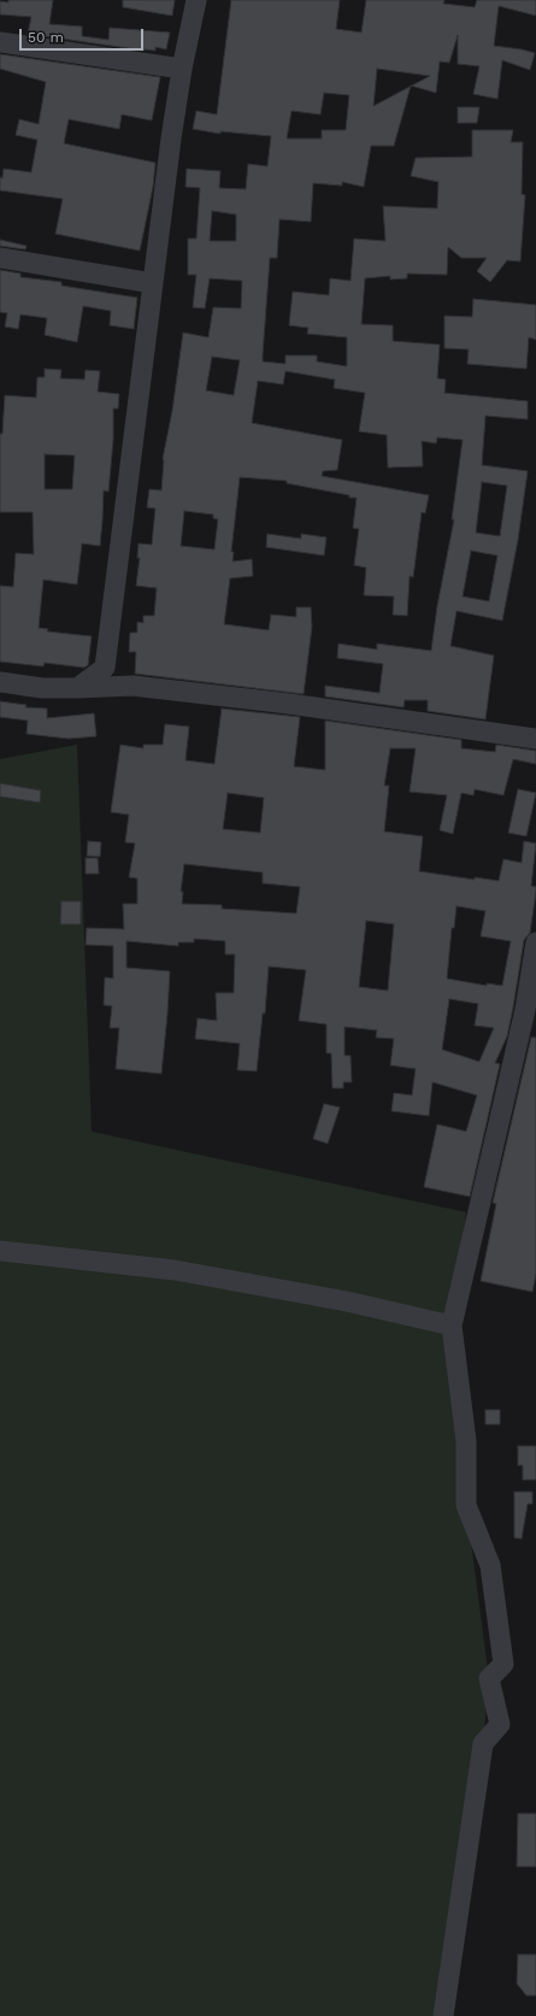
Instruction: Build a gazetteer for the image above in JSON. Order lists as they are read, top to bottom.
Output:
{
  "scale_bar": "50 m"
}
